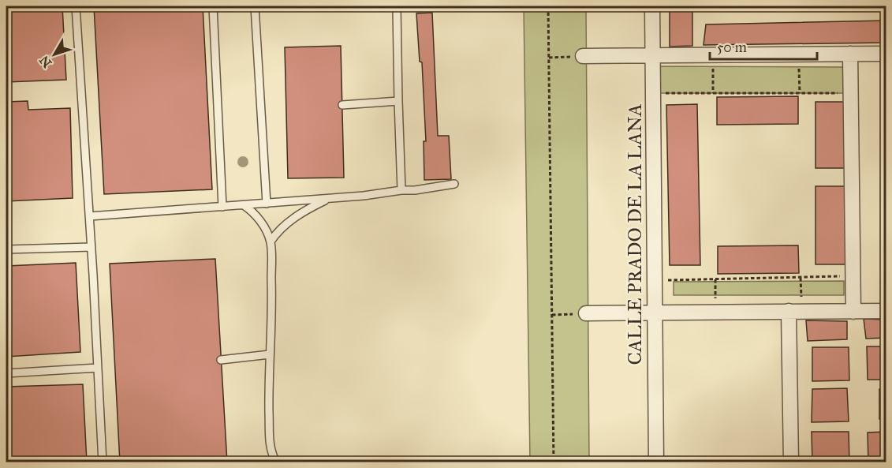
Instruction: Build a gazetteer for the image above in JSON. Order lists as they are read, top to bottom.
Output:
{
  "streets": {
    "street": ["CALLE PRADO DE LA LANA"]
  },
  "scale_bar": "50 m",
  "north": "bottom left"
}
